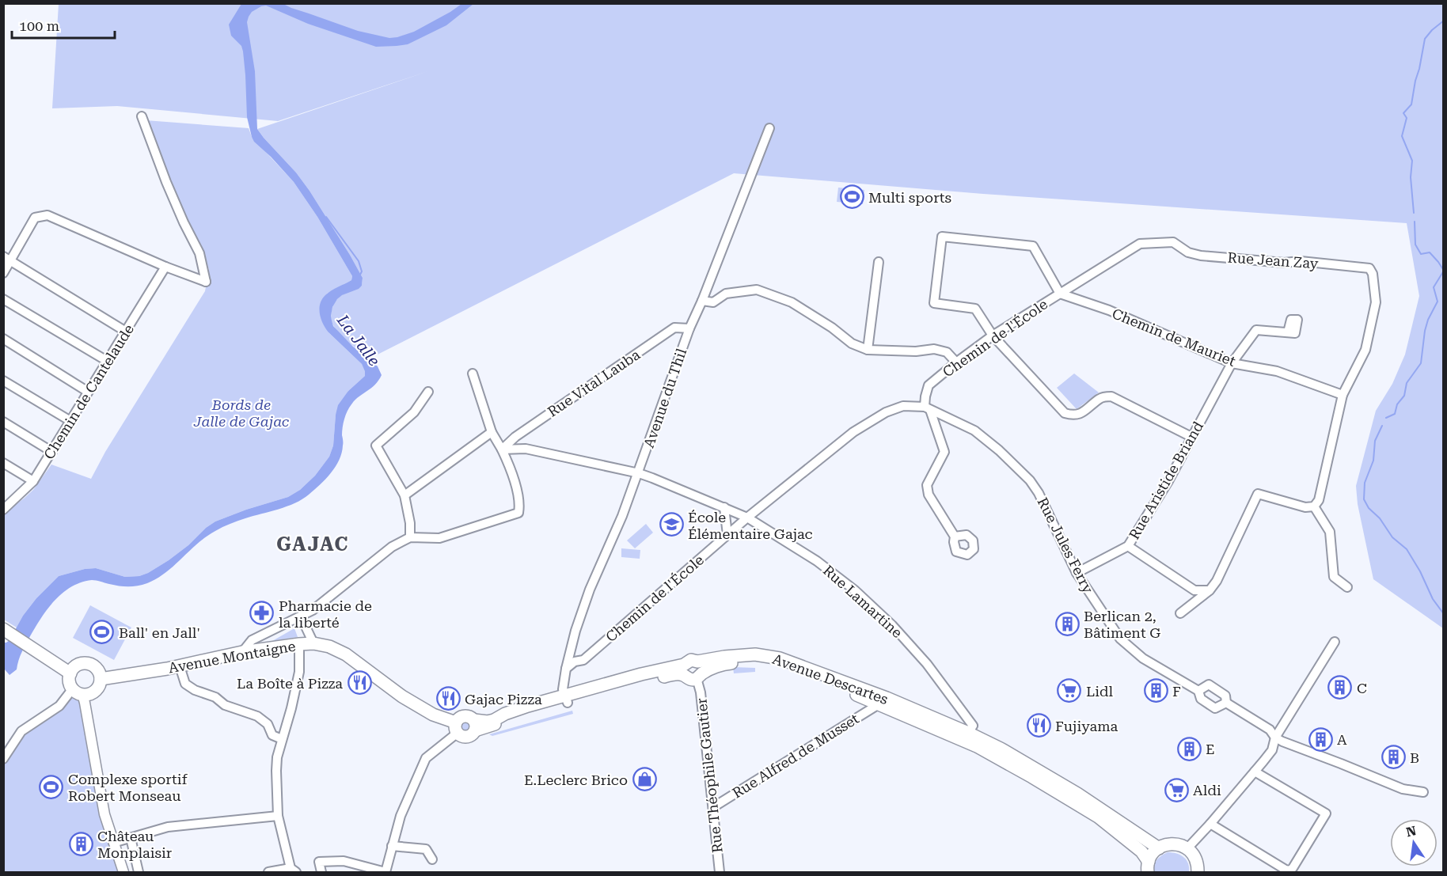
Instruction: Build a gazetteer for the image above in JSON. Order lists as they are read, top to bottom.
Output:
{
  "streets": {
    "main road": ["Avenue Montaigne", "Avenue Descartes"],
    "street": [
      "Rue Jean Zay",
      "Chemin de Mauriet",
      "Chemin de l'École",
      "Rue Vital Lauba",
      "Chemin de Cantelaude",
      "Avenue du Thil",
      "Rue Aristide Briand",
      "Rue Jules Ferry",
      "Rue Lamartine",
      "Rue Alfred de Musset",
      "Rue Théophile Gautier"
    ]
  },
  "crossings": [
    ["Rue Jean Zay", "Chemin de Mauriet"],
    ["Rue Jean Zay", "Chemin de l'École"],
    ["Chemin de Mauriet", "Chemin de l'École"],
    ["Chemin de Mauriet", "Rue Aristide Briand"],
    ["Chemin de l'École", "Avenue du Thil"],
    ["Chemin de l'École", "Rue Jules Ferry"],
    ["Chemin de l'École", "Rue Lamartine"],
    ["Rue Vital Lauba", "Avenue du Thil"],
    ["Rue Vital Lauba", "Rue Lamartine"],
    ["Avenue du Thil", "Rue Lamartine"],
    ["Rue Aristide Briand", "Rue Jules Ferry"],
    ["Rue Lamartine", "Avenue Descartes"],
    ["Avenue Montaigne", "Avenue Descartes"],
    ["Avenue Descartes", "Rue Alfred de Musset"],
    ["Avenue Descartes", "Rue Théophile Gautier"],
    ["Rue Alfred de Musset", "Rue Théophile Gautier"]
  ],
  "districts": ["GAJAC"],
  "water": ["La Jalle"],
  "parks": ["Bords de Jalle de Gajac"],
  "places": {
    "sports": ["Multi sports", "Ball' en Jall'", "Complexe sportif Robert Monseau"],
    "school or university": ["École Élémentaire Gajac"],
    "pharmacy": ["Pharmacie de la liberté"],
    "building": [
      "Berlican 2, Bâtiment G",
      "C",
      "F",
      "A",
      "E",
      "B",
      "Château Monplaisir"
    ],
    "restaurant": ["La Boîte à Pizza", "Gajac Pizza", "Fujiyama"],
    "supermarket": ["Lidl", "Aldi"],
    "shop": ["E.Leclerc Brico"]
  },
  "scale_bar": "100 m",
  "north": "top"
}
